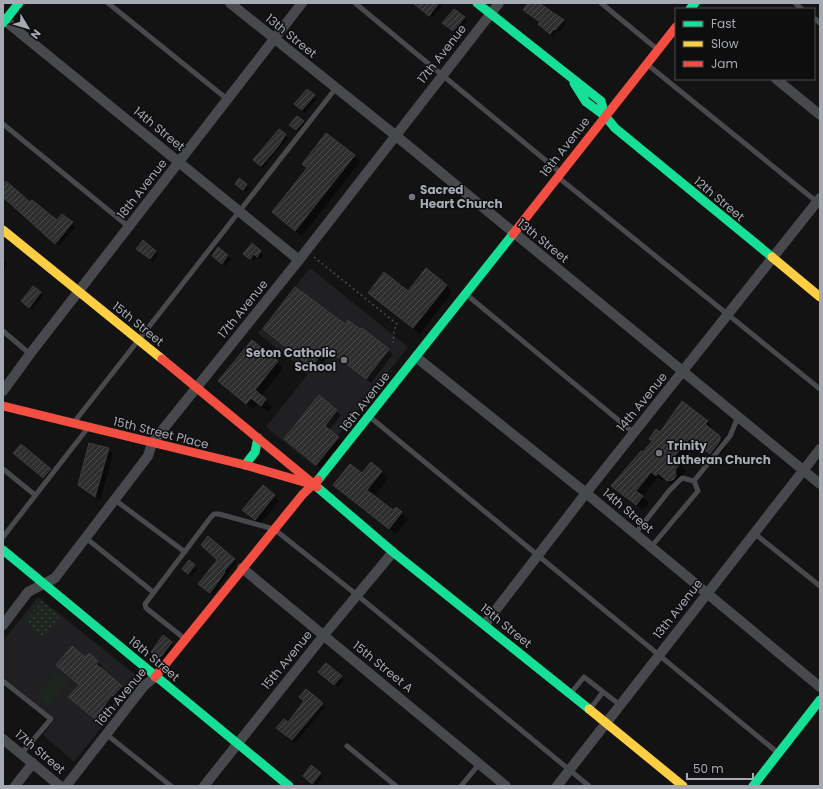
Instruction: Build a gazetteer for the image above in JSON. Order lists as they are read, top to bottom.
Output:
{
  "streets": {
    "street": [
      "13th Street",
      "17th Avenue",
      "14th Street",
      "16th Avenue",
      "18th Avenue",
      "12th Street",
      "15th Street",
      "14th Avenue",
      "15th Street Place",
      "13th Avenue",
      "16th Street",
      "15th Avenue",
      "15th Street A",
      "17th Street"
    ]
  },
  "crossings": [
    ["13th Street", "17th Avenue"],
    ["13th Street", "16th Avenue"],
    ["13th Street", "18th Avenue"],
    ["13th Street", "14th Avenue"],
    ["13th Street", "13th Avenue"],
    ["17th Avenue", "14th Street"],
    ["17th Avenue", "12th Street"],
    ["17th Avenue", "15th Street"],
    ["17th Avenue", "15th Street Place"],
    ["17th Avenue", "16th Street"],
    ["14th Street", "16th Avenue"],
    ["14th Street", "18th Avenue"],
    ["14th Street", "14th Avenue"],
    ["14th Street", "13th Avenue"],
    ["16th Avenue", "12th Street"],
    ["16th Avenue", "15th Street"],
    ["16th Avenue", "15th Street Place"],
    ["16th Avenue", "16th Street"],
    ["16th Avenue", "15th Street A"],
    ["18th Avenue", "15th Street"],
    ["12th Street", "14th Avenue"],
    ["15th Street", "14th Avenue"],
    ["15th Street", "15th Street Place"],
    ["15th Street", "13th Avenue"],
    ["15th Street", "15th Avenue"],
    ["16th Street", "15th Avenue"],
    ["15th Avenue", "15th Street A"]
  ],
  "places": ["Sacred Heart Church", "Seton Catholic School", "Trinity Lutheran Church"],
  "legend": ["Fast", "Slow", "Jam"],
  "scale_bar": "50 m",
  "north": "bottom right"
}
